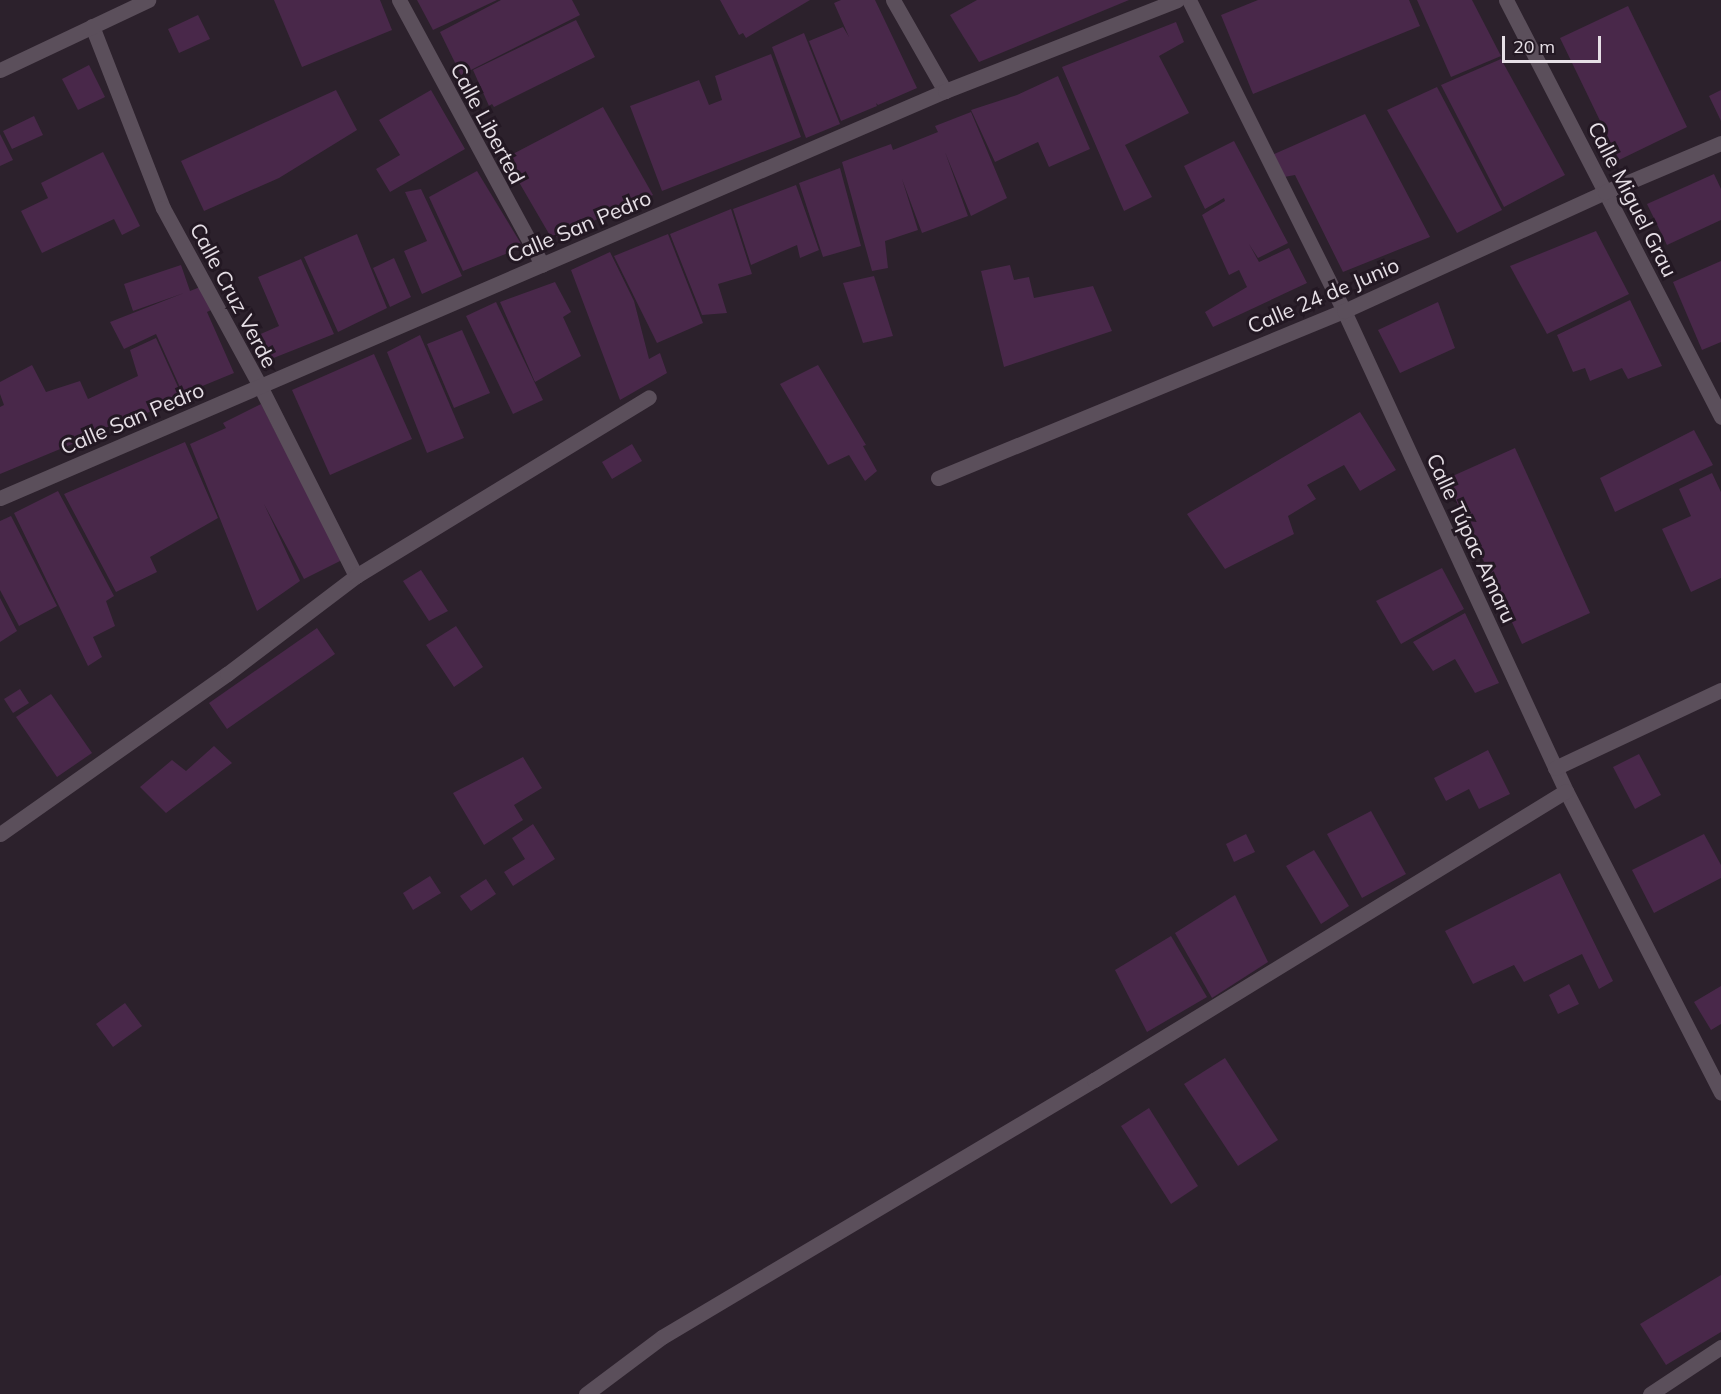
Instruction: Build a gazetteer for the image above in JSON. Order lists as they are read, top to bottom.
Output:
{
  "streets": {
    "street": [
      "Calle Liberted",
      "Calle Miguel Grau",
      "Calle San Pedro",
      "Calle Cruz Verde",
      "Calle 24 de Junio",
      "Calle Túpac Amaru"
    ]
  },
  "crossings": [
    ["Calle Liberted", "Calle San Pedro"],
    ["Calle Miguel Grau", "Calle 24 de Junio"],
    ["Calle San Pedro", "Calle Cruz Verde"],
    ["Calle 24 de Junio", "Calle Túpac Amaru"]
  ],
  "scale_bar": "20 m"
}
